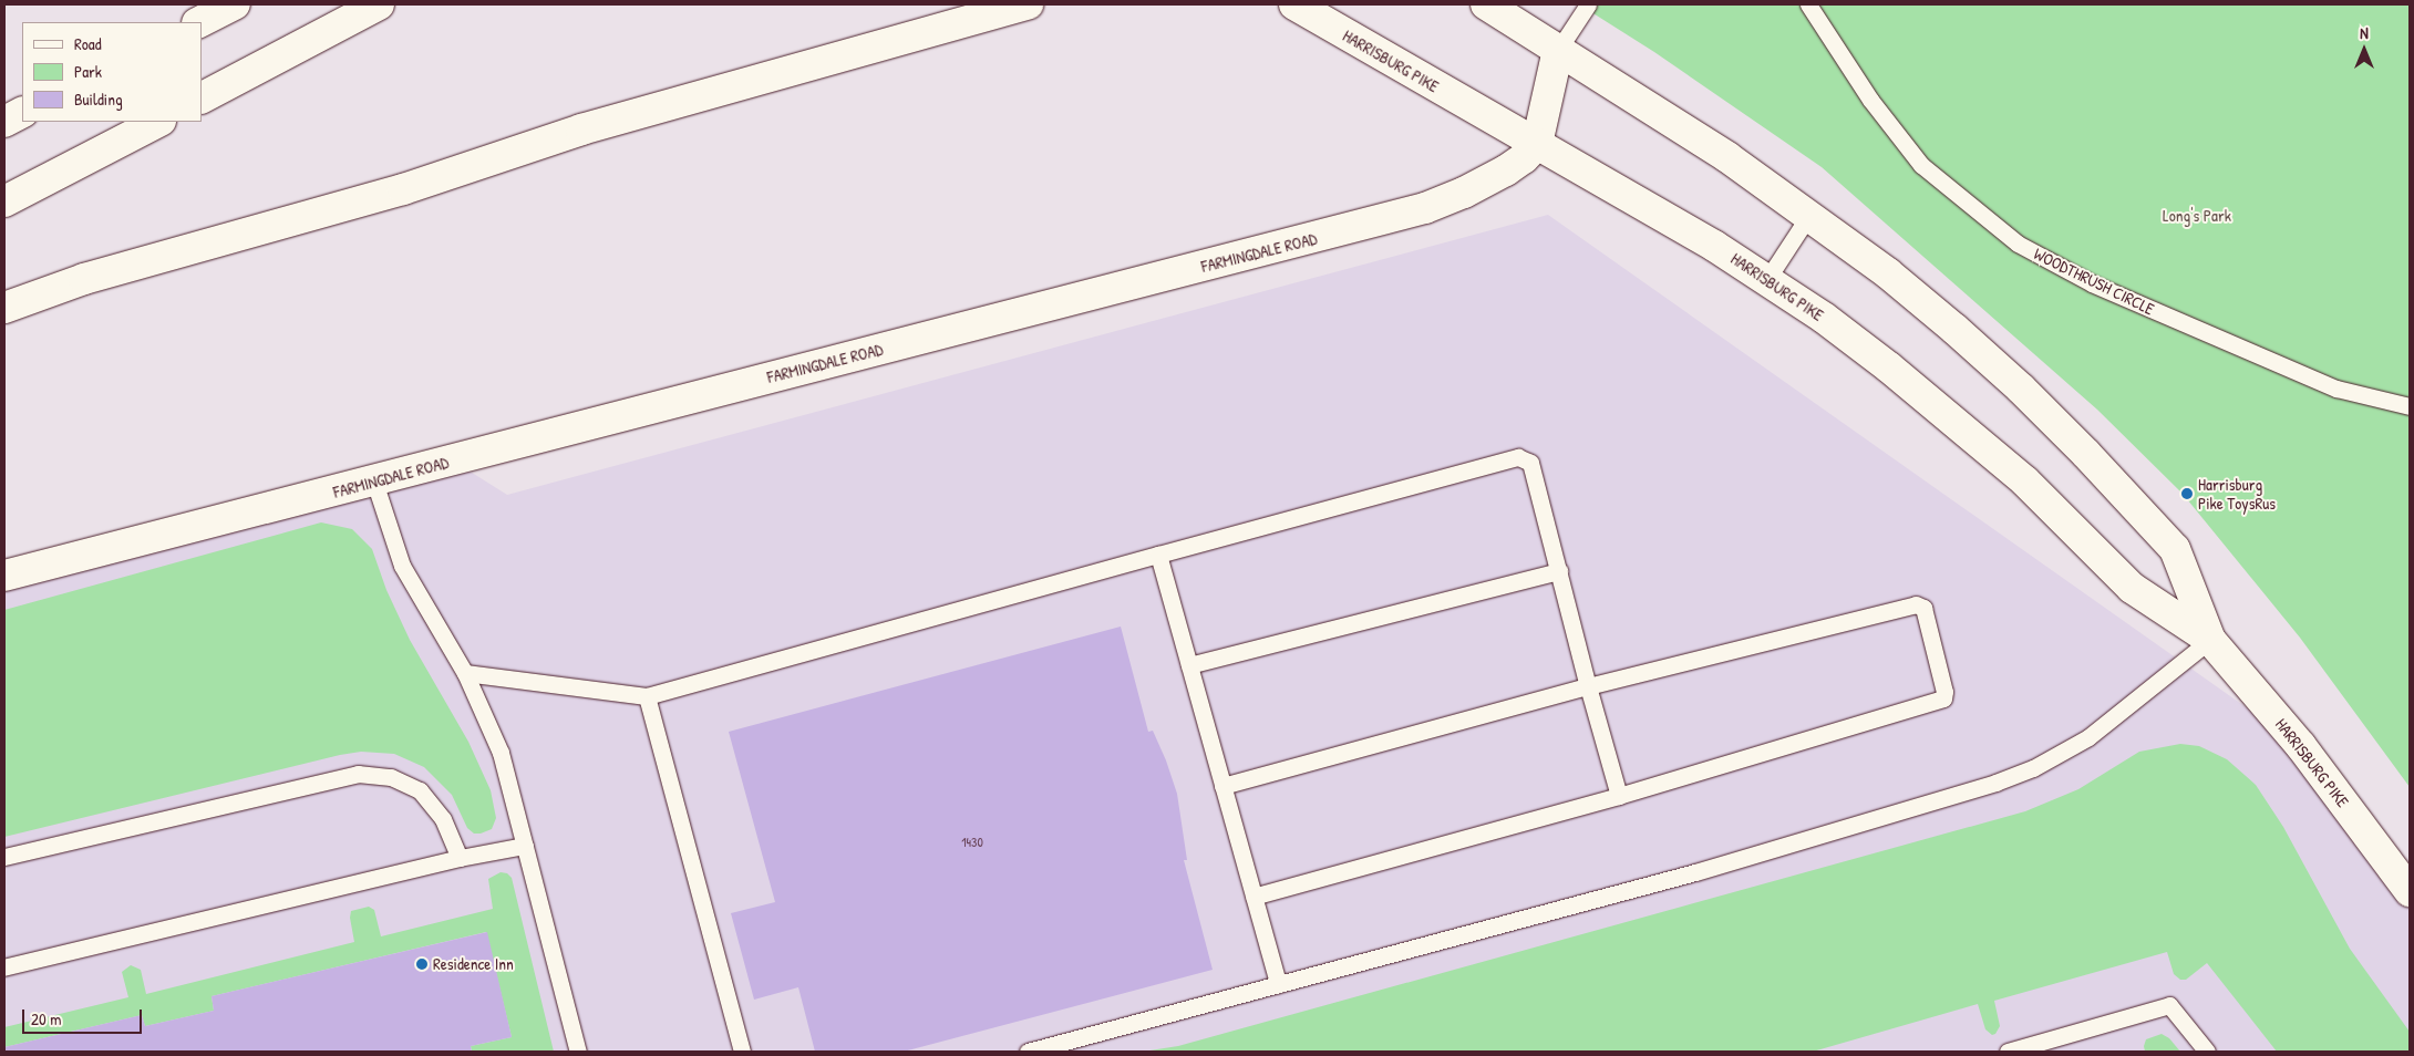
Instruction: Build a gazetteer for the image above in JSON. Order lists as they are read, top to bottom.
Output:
{
  "streets": {
    "main road": ["HARRISBURG PIKE", "FARMINGDALE ROAD"],
    "lane": ["WOODTHRUSH CIRCLE"]
  },
  "crossings": [
    ["HARRISBURG PIKE", "FARMINGDALE ROAD"]
  ],
  "parks": ["Long's Park"],
  "places": ["Harrisburg Pike ToysRus", "Residence Inn"],
  "house_numbers": ["1430"],
  "legend": ["Road", "Park", "Building"],
  "scale_bar": "20 m",
  "north": "top"
}
